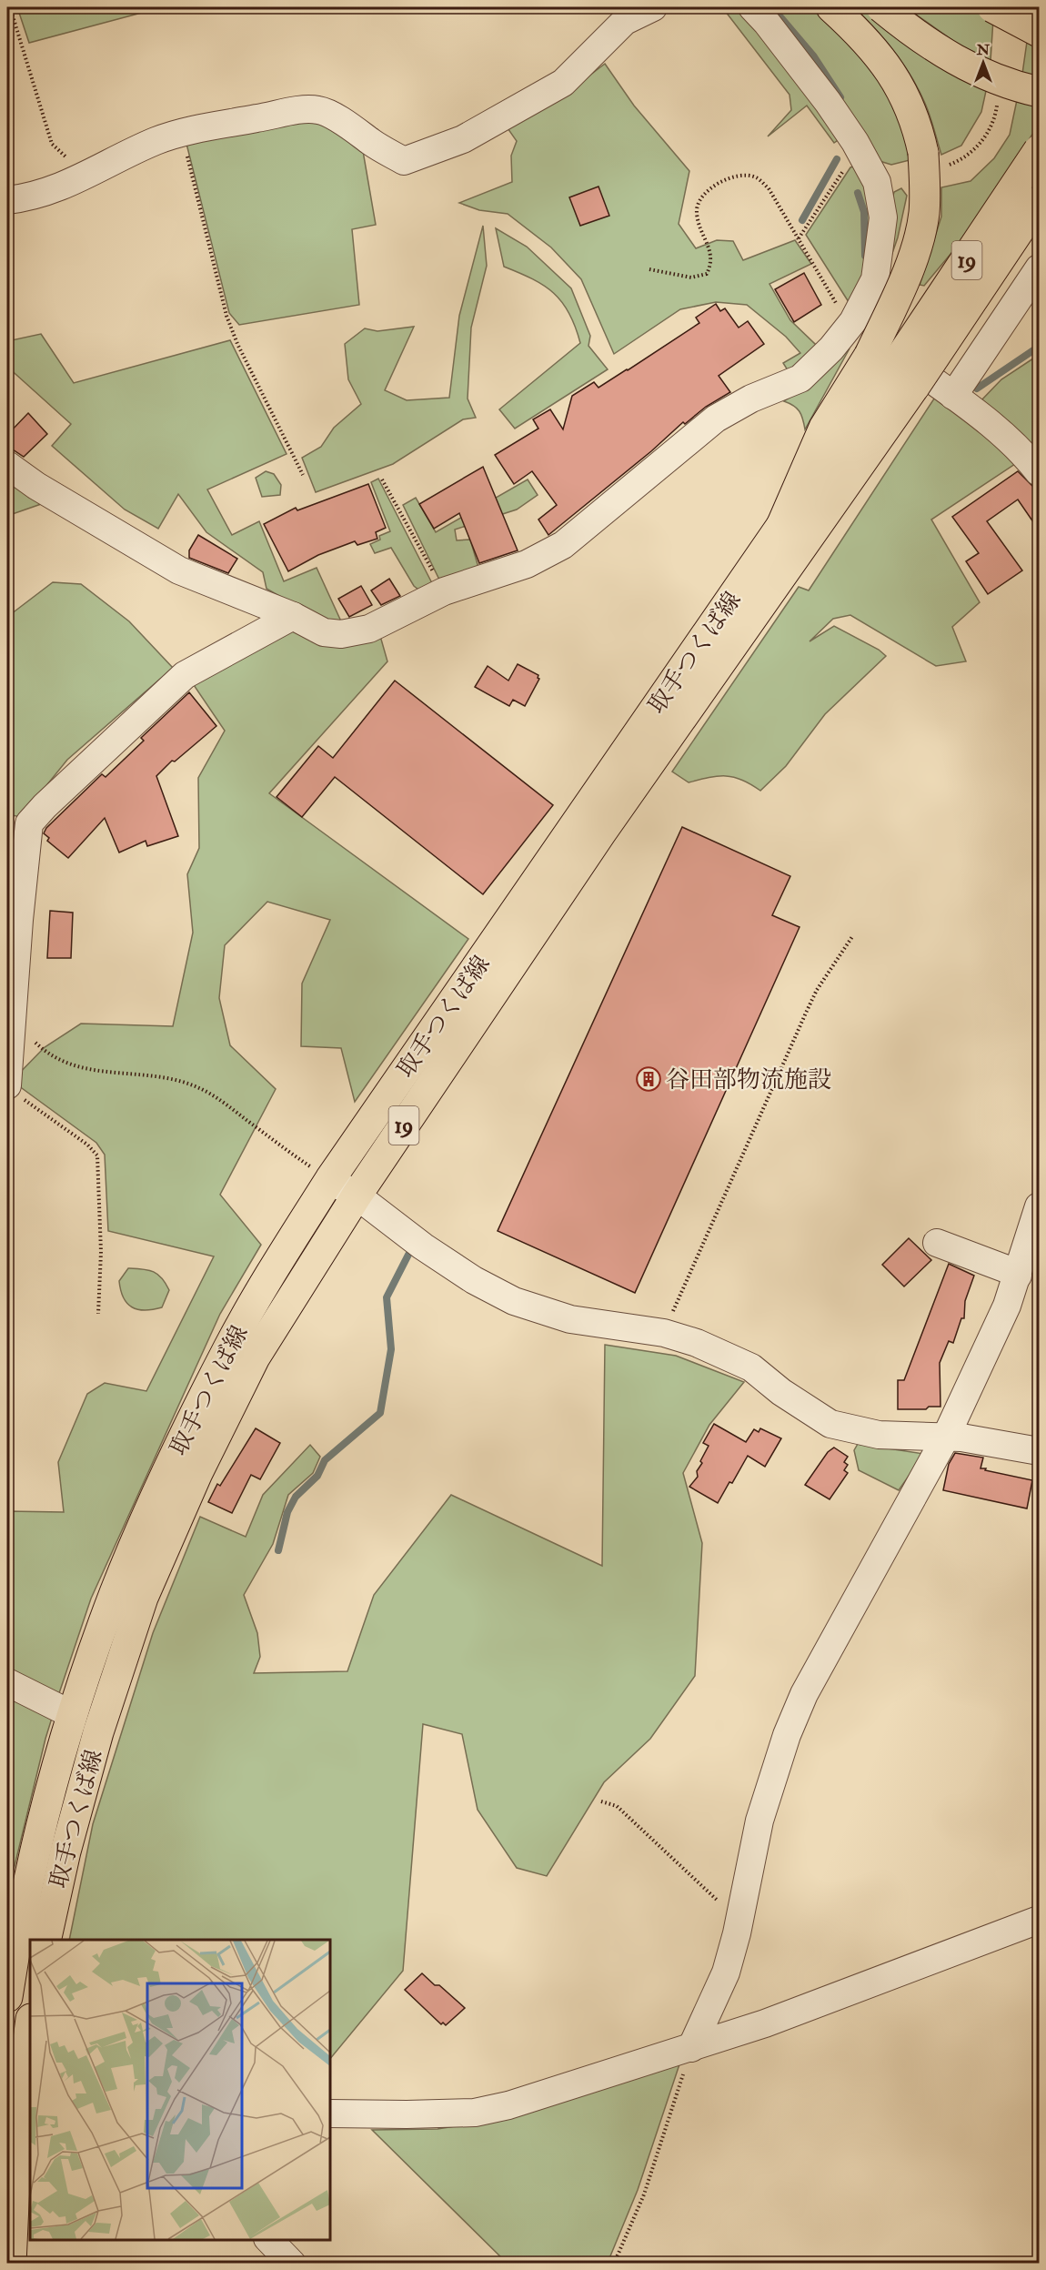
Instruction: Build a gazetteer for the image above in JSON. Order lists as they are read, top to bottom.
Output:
{
  "streets": {
    "main road": ["19", "取手つくば線"]
  },
  "places": {
    "building": ["谷田部物流施設"]
  },
  "north": "top"
}
